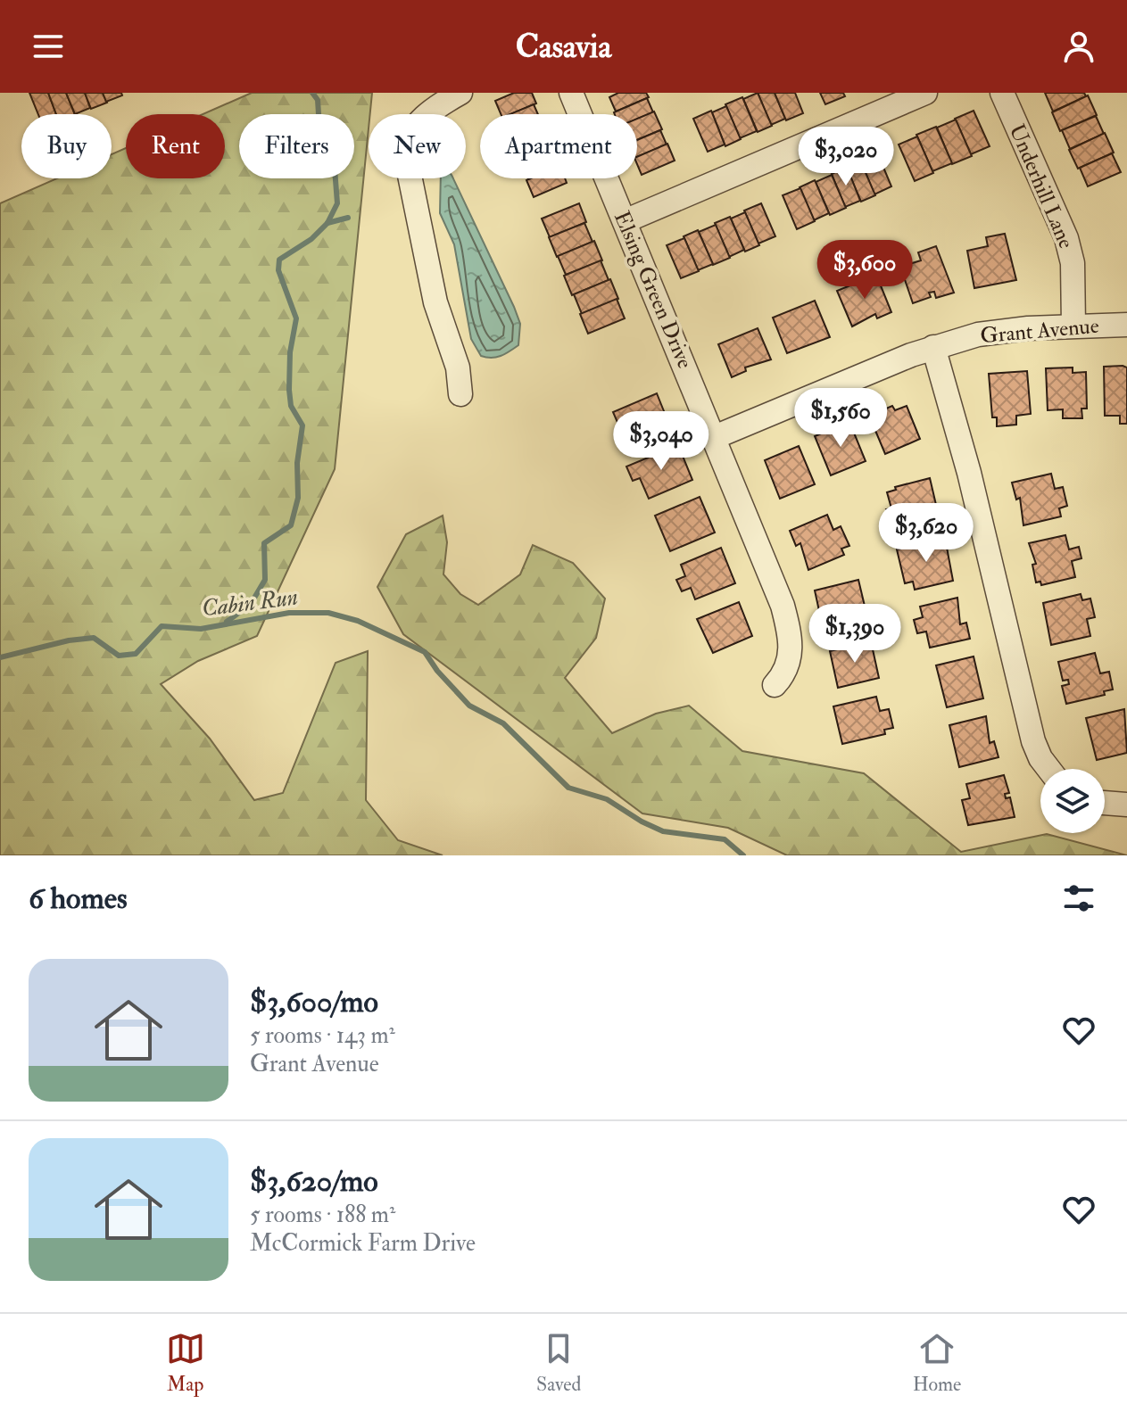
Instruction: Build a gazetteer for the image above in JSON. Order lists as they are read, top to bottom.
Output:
{
  "streets": {
    "street": ["Underhill Lane", "Elsing Green Drive", "Grant Avenue"]
  },
  "crossings": [
    ["Underhill Lane", "Grant Avenue"],
    ["Elsing Green Drive", "Grant Avenue"]
  ],
  "water": ["Cabin Run"],
  "page": {
    "header": "Casavia",
    "chip": [
      "Buy",
      "Rent",
      "Filters",
      "New",
      "Apartment"
    ],
    "price": [
      "$3,020",
      "$3,600",
      "$1,560",
      "$3,040",
      "$3,620",
      "$1,390"
    ],
    "heading": "6 homes",
    "list": [
      {
        "name": "$3,600/mo",
        "note": "5 rooms · 143 m² · Grant Avenue"
      },
      {
        "name": "$3,620/mo",
        "note": "5 rooms · 188 m² · McCormick Farm Drive"
      }
    ],
    "tabs": ["Map", "Saved", "Home"]
  }
}
